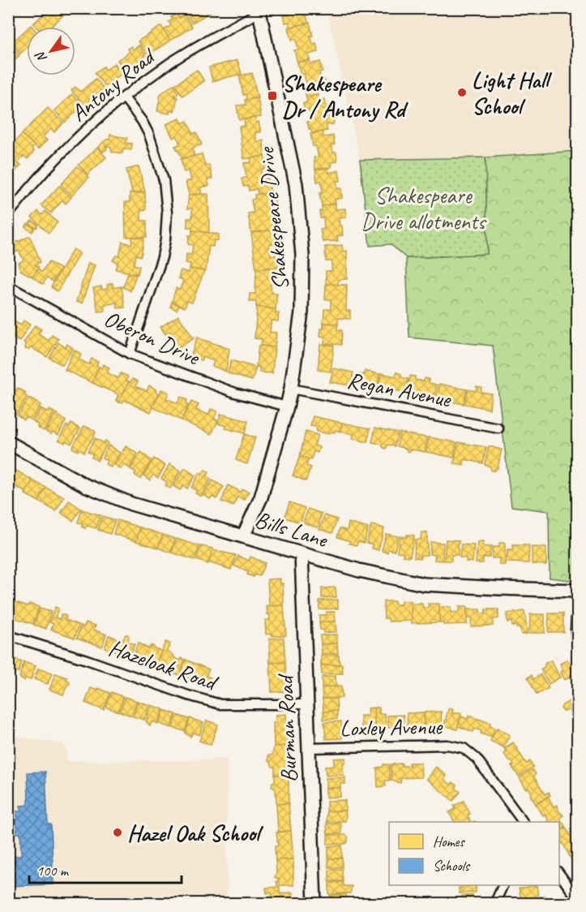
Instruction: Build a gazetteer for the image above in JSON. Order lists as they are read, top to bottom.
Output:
{
  "streets": {
    "street": [
      "Antony Road",
      "Shakespeare Drive",
      "Oberon Drive",
      "Regan Avenue",
      "Bills Lane",
      "Hazeloak Road",
      "Loxley Avenue",
      "Burman Road"
    ]
  },
  "crossings": [
    ["Antony Road", "Shakespeare Drive"],
    ["Shakespeare Drive", "Oberon Drive"],
    ["Shakespeare Drive", "Regan Avenue"],
    ["Shakespeare Drive", "Bills Lane"],
    ["Bills Lane", "Burman Road"],
    ["Hazeloak Road", "Burman Road"],
    ["Loxley Avenue", "Burman Road"]
  ],
  "parks": ["Shakespeare Drive allotments"],
  "places": {
    "other": ["Light Hall School", "Hazel Oak School"],
    "transit": ["Shakespeare Dr / Antony Rd"]
  },
  "legend": ["Homes", "Schools"],
  "scale_bar": "100 m",
  "north": "bottom left"
}
